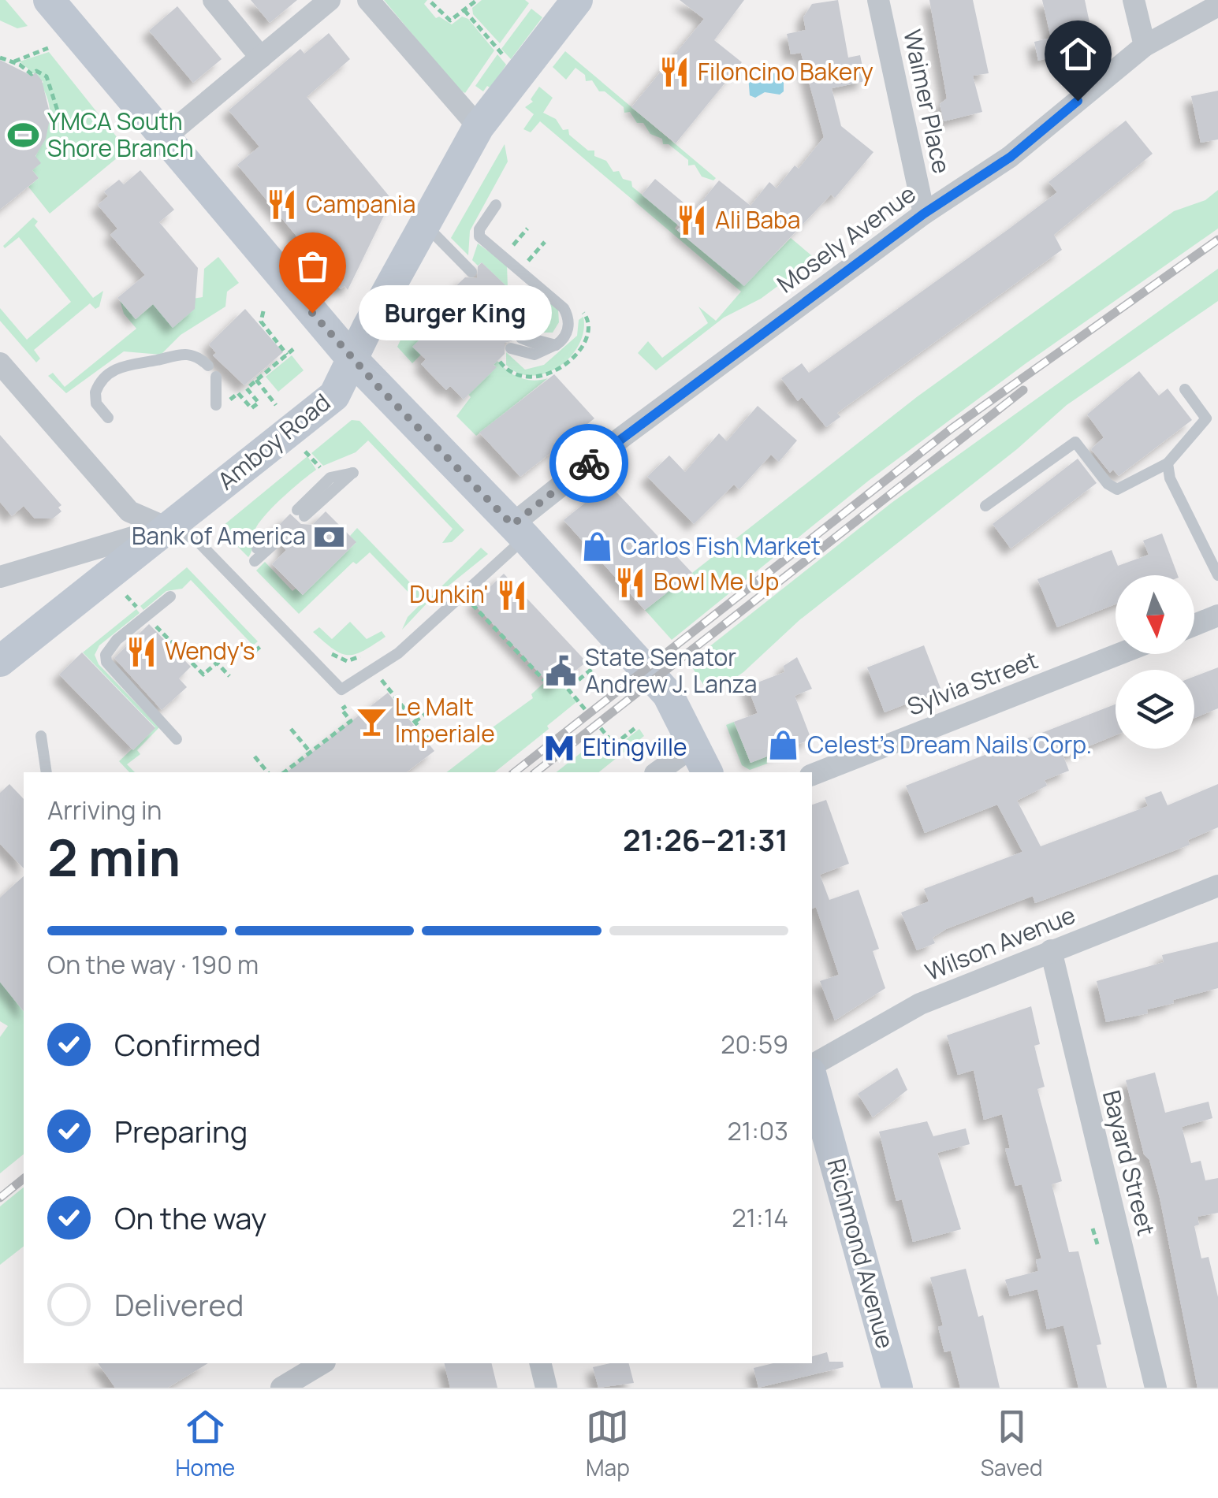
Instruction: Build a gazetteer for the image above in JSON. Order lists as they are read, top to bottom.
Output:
{
  "streets": {
    "main road": ["Amboy Road", "Richmond Avenue"],
    "street": [
      "Waimer Place",
      "Mosely Avenue",
      "Sylvia Street",
      "Wilson Avenue",
      "Bayard Street"
    ]
  },
  "crossings": [
    ["Waimer Place", "Mosely Avenue"],
    ["Wilson Avenue", "Bayard Street"]
  ],
  "places": {
    "restaurant": [
      "Filoncino Bakery",
      "Campania",
      "Ali Baba",
      "Bowl Me Up",
      "Dunkin'",
      "Wendy's"
    ],
    "sports": ["YMCA South Shore Branch"],
    "other": ["Burger King"],
    "bank": ["Bank of America"],
    "shop": ["Carlos Fish Market", "Celest's Dream Nails Corp."],
    "public building": ["State Senator Andrew J. Lanza"],
    "bar": ["Le Malt Imperiale"],
    "metro station": ["Eltingville"]
  },
  "north": "bottom",
  "page": {
    "bubble": "Burger King",
    "heading": ["2 min", "Arriving in", "21:26–21:31"],
    "bar": "On the way · 190 m",
    "list": [
      ["Confirmed", "20:59"],
      ["Preparing", "21:03"],
      ["On the way", "21:14"],
      "Delivered"
    ],
    "tabs": ["Home", "Map", "Saved"]
  }
}
